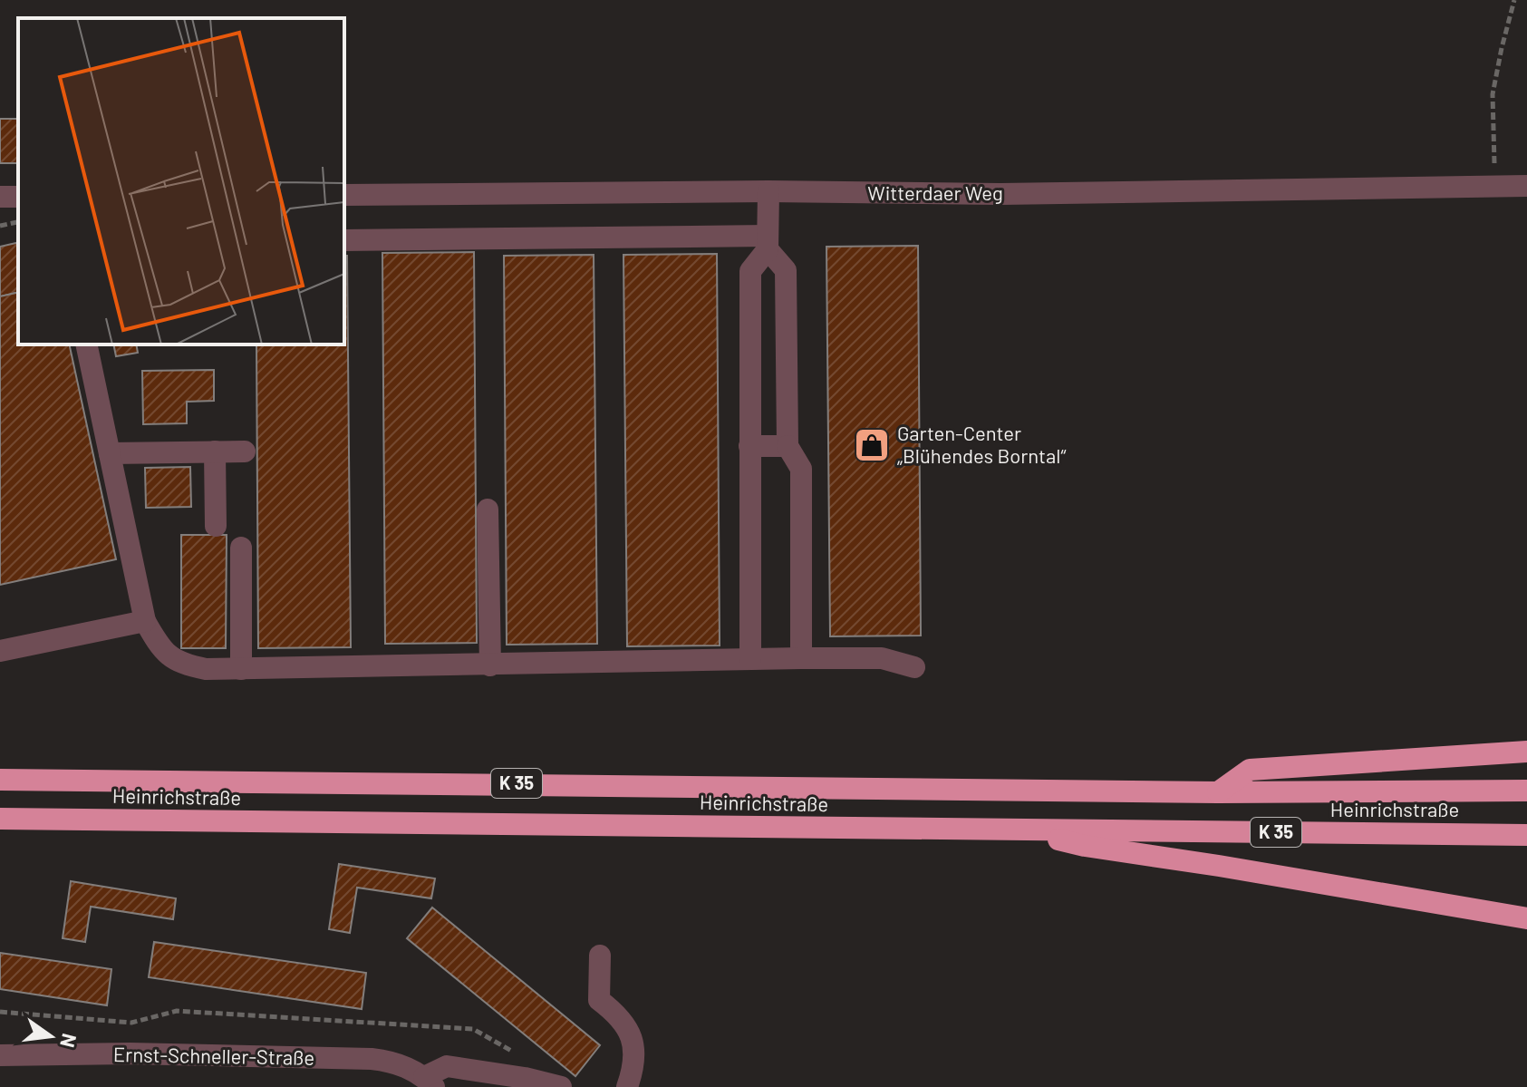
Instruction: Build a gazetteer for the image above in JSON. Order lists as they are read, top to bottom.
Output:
{
  "streets": {
    "highway": ["K 35", "Heinrichstraße"],
    "street": ["Witterdaer Weg", "Ernst-Schneller-Straße"]
  },
  "places": {
    "shop": ["Garten-Center „Blühendes Borntal“"]
  },
  "north": "right"
}
